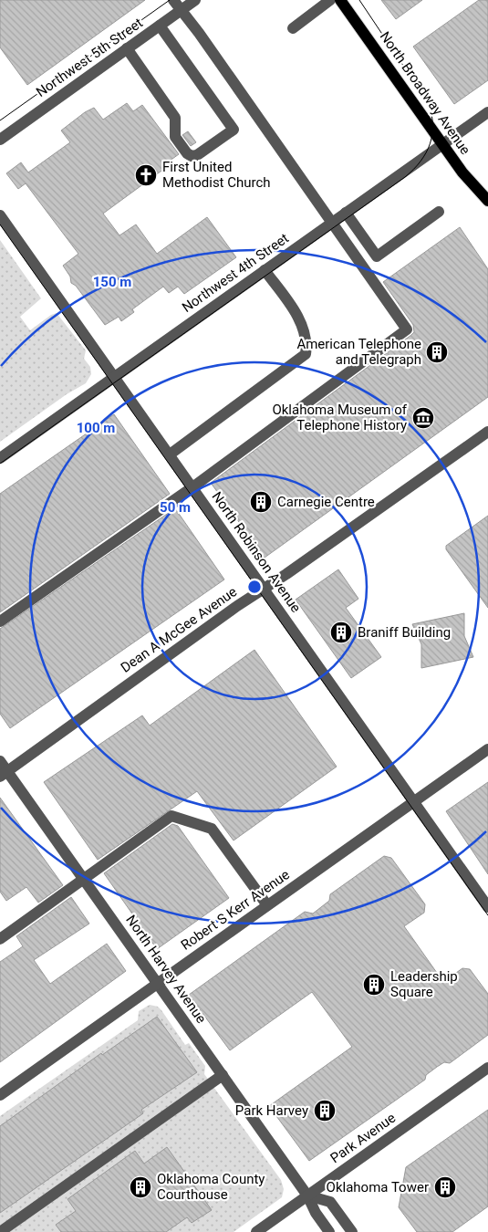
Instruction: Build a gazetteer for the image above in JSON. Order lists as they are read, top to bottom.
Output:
{
  "streets": {
    "main road": ["North Broadway Avenue"],
    "street": [
      "Northwest 5th Street",
      "Northwest 4th Street",
      "North Robinson Avenue",
      "Dean A McGee Avenue",
      "Robert S Kerr Avenue",
      "North Harvey Avenue",
      "Park Avenue"
    ]
  },
  "crossings": [
    ["North Broadway Avenue", "Northwest 4th Street"],
    ["Northwest 4th Street", "North Robinson Avenue"],
    ["North Robinson Avenue", "Dean A McGee Avenue"],
    ["North Robinson Avenue", "Robert S Kerr Avenue"],
    ["Dean A McGee Avenue", "North Harvey Avenue"],
    ["Robert S Kerr Avenue", "North Harvey Avenue"],
    ["North Harvey Avenue", "Park Avenue"]
  ],
  "places": {
    "church": ["First United Methodist Church"],
    "building": [
      "American Telephone and Telegraph",
      "Carnegie Centre",
      "Braniff Building",
      "Leadership Square",
      "Park Harvey",
      "Oklahoma County Courthouse",
      "Oklahoma Tower"
    ],
    "museum": ["Oklahoma Museum of Telephone History"]
  },
  "rings": ["150 m", "100 m", "50 m"]
}
